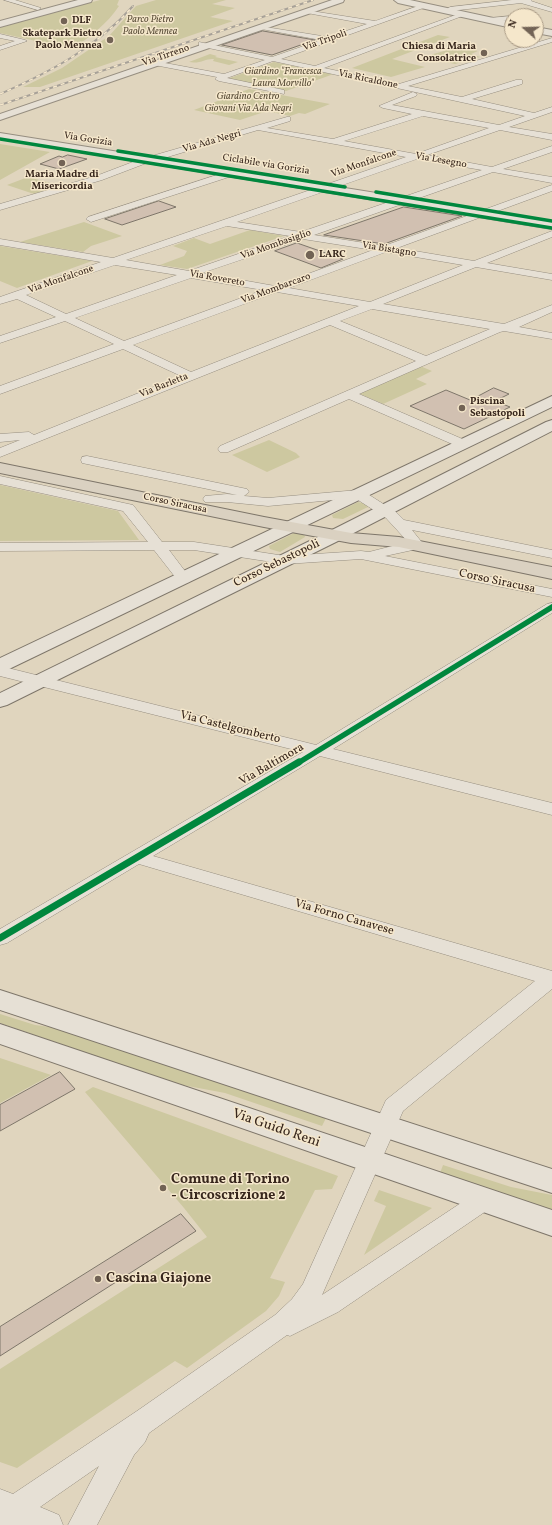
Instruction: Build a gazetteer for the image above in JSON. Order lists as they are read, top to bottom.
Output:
{
  "streets": {
    "main road": ["Corso Siracusa"],
    "street": [
      "Via Tripoli",
      "Via Tirreno",
      "Via Ricaldone",
      "Via Gorizia",
      "Via Ada Negri",
      "Via Lesegno",
      "Via Monfalcone",
      "Via Mombasiglio",
      "Via Bistagno",
      "Via Rovereto",
      "Via Mombarcaro",
      "Via Barletta",
      "Corso Sebastopoli",
      "Via Castelgomberto",
      "Via Baltimora",
      "Via Forno Canavese",
      "Via Guido Reni"
    ],
    "cycle path": ["Ciclabile via Gorizia"]
  },
  "crossings": [
    ["Via Tripoli", "Via Tirreno"],
    ["Via Tripoli", "Via Ricaldone"],
    ["Via Tirreno", "Via Ricaldone"],
    ["Via Ricaldone", "Via Monfalcone"],
    ["Via Gorizia", "Via Ada Negri"],
    ["Via Gorizia", "Via Monfalcone"],
    ["Via Gorizia", "Via Mombasiglio"],
    ["Via Gorizia", "Via Mombarcaro"],
    ["Via Ada Negri", "Via Lesegno"],
    ["Via Lesegno", "Via Monfalcone"],
    ["Via Lesegno", "Via Mombasiglio"],
    ["Via Monfalcone", "Via Bistagno"],
    ["Via Monfalcone", "Via Rovereto"],
    ["Via Mombasiglio", "Via Bistagno"],
    ["Via Mombasiglio", "Via Rovereto"],
    ["Via Bistagno", "Via Mombarcaro"],
    ["Via Bistagno", "Via Barletta"],
    ["Via Rovereto", "Via Mombarcaro"],
    ["Via Rovereto", "Via Barletta"],
    ["Via Barletta", "Corso Siracusa"],
    ["Corso Siracusa", "Corso Sebastopoli"],
    ["Corso Sebastopoli", "Via Castelgomberto"],
    ["Via Castelgomberto", "Via Baltimora"],
    ["Via Baltimora", "Via Forno Canavese"]
  ],
  "parks": ["Parco Pietro Paolo Mennea", "Giardino \"Francesca Laura Morvillo\"", "Giardino Centro Giovani Via Ada Negri"],
  "places": [
    "DLF",
    "Skatepark Pietro Paolo Mennea",
    "Chiesa di Maria Consolatrice",
    "Maria Madre di Misericordia",
    "LARC",
    "Piscina Sebastopoli",
    "Comune di Torino - Circoscrizione 2",
    "Cascina Giajone"
  ],
  "north": "left"
}
